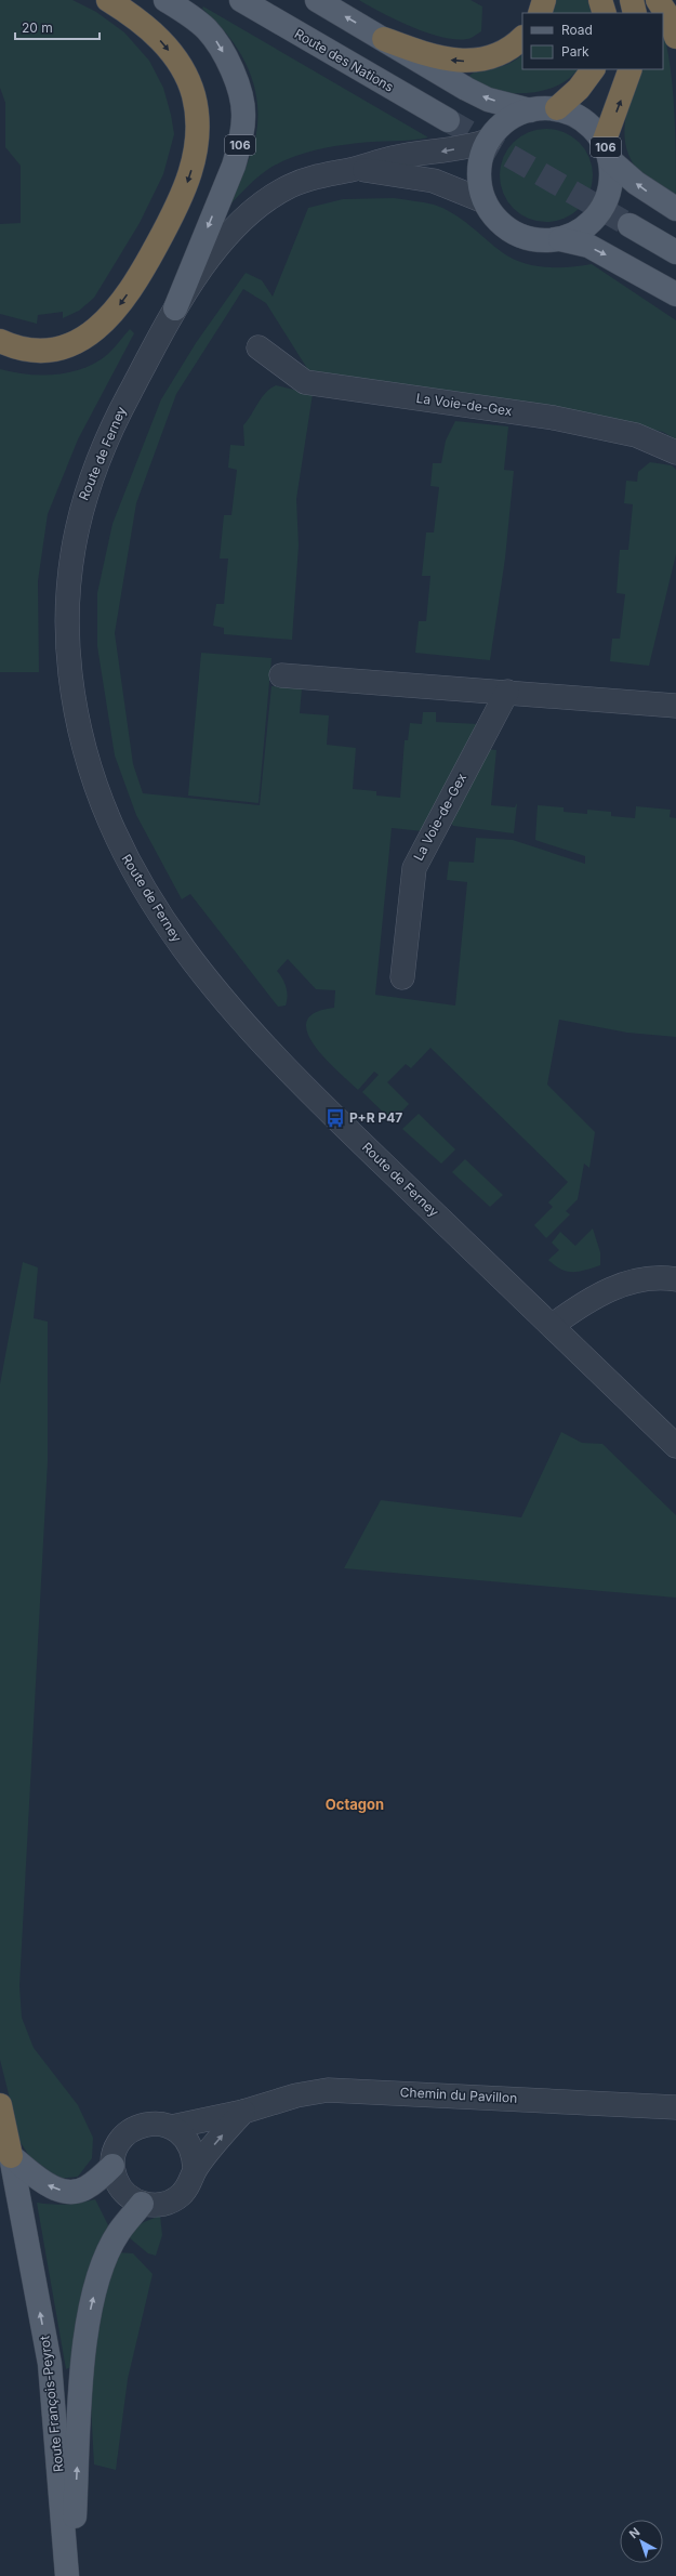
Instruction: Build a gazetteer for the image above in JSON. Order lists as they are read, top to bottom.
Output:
{
  "streets": {
    "main road": ["Route des Nations", "106", "Route François-Peyrot"],
    "street": ["La Voie-de-Gex", "Route de Ferney", "Chemin du Pavillon"]
  },
  "crossings": [
    ["106", "Route de Ferney"]
  ],
  "districts": ["Octagon"],
  "places": {
    "bus stop": ["P+R P47"]
  },
  "legend": ["Road", "Park"],
  "scale_bar": "20 m",
  "north": "top left"
}
